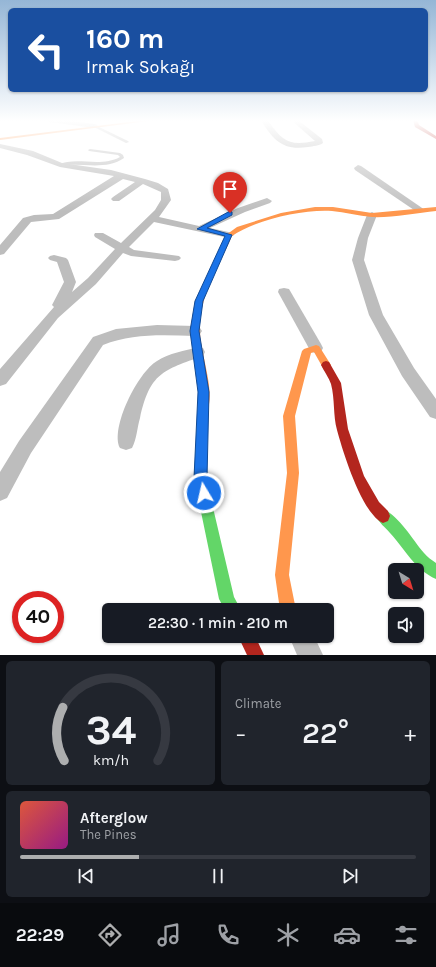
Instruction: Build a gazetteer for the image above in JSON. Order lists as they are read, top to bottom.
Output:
{
  "north": "bottom right",
  "page": {
    "turn": ["160 m", "Irmak Sokağı"],
    "limit": "40",
    "trip": "22:30 · 1 min · 210 m",
    "tile": "Climate",
    "heat": ["−", "22°", "+"],
    "song": ["Afterglow", "The Pines"],
    "tabs": "22:29",
    "gauge": ["34", "km/h"]
  }
}
